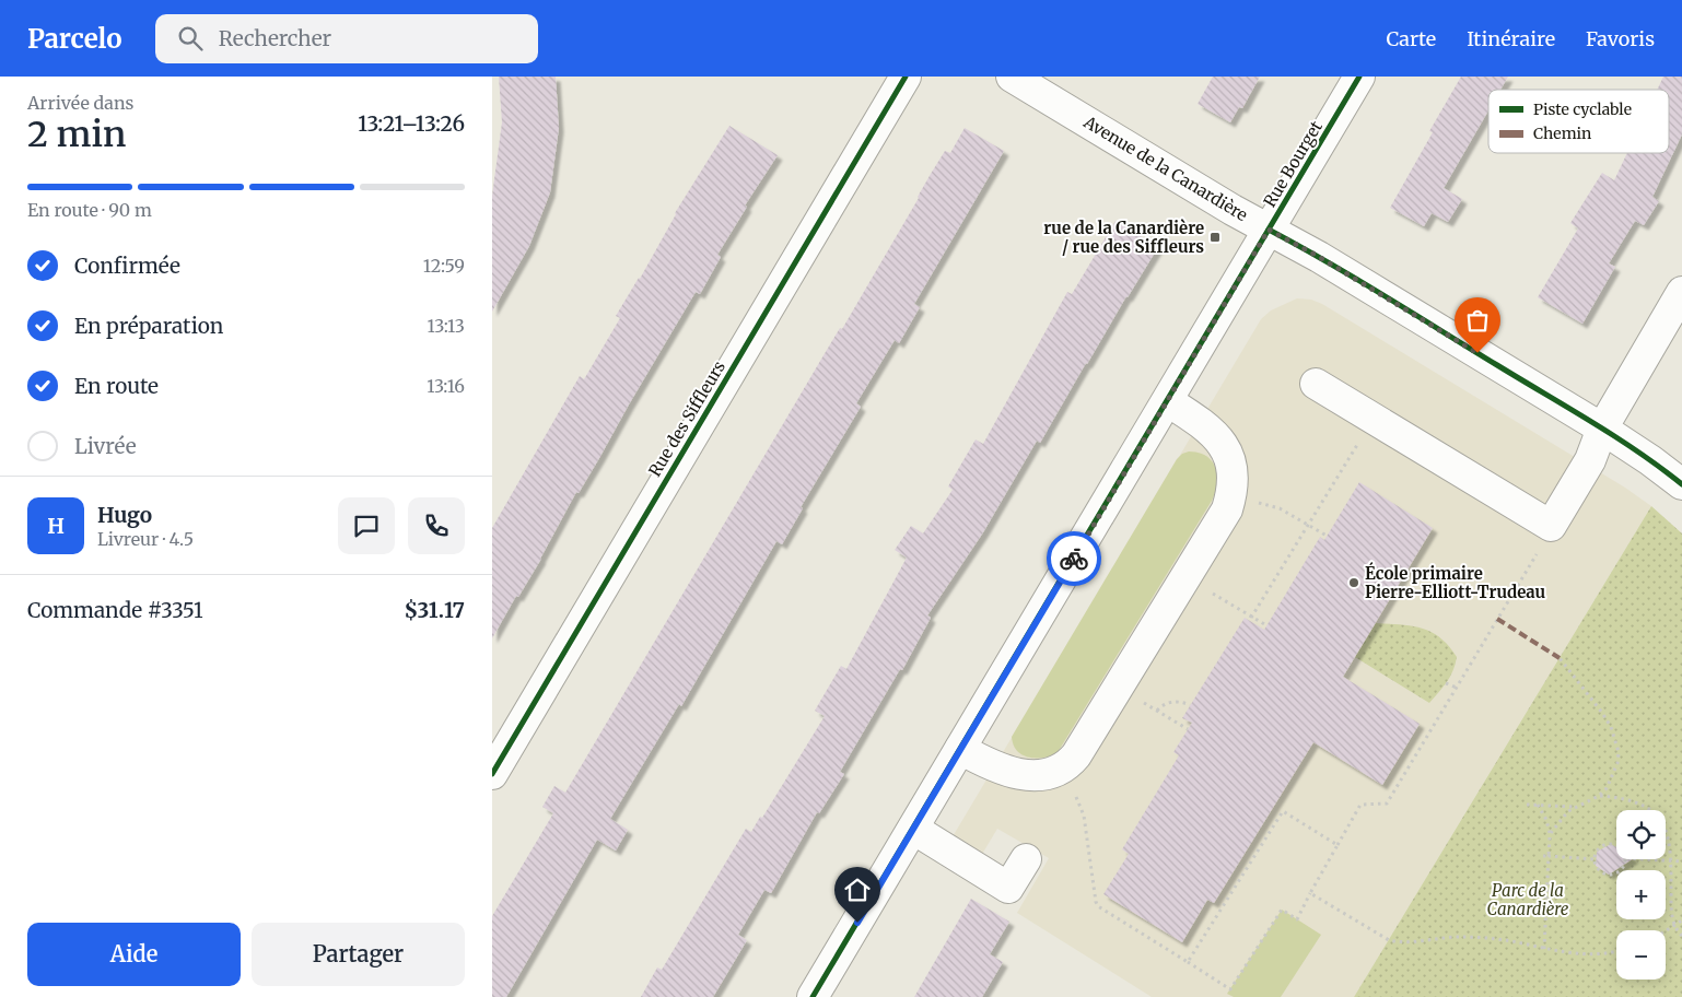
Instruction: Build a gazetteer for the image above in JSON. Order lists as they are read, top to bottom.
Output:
{
  "streets": {
    "street": ["Rue Bourget", "Avenue de la Canardière", "Rue des Siffleurs"]
  },
  "crossings": [
    ["Rue Bourget", "Avenue de la Canardière"]
  ],
  "parks": ["Parc de la Canardière"],
  "places": {
    "transit": ["rue de la Canardière / rue des Siffleurs"],
    "other": ["École primaire Pierre-Elliott-Trudeau"]
  },
  "legend": ["Piste cyclable", "Chemin"],
  "page": {
    "header": "Parcelo",
    "search": "Rechercher",
    "nav": ["Carte", "Itinéraire", "Favoris"],
    "heading": ["2 min", "Arrivée dans", "13:21–13:26"],
    "panel": [
      "Hugo",
      "Livreur · 4.5",
      "Commande #3351",
      "$31.17"
    ],
    "bar": "En route · 90 m",
    "list": [
      ["Confirmée", "12:59"],
      ["En préparation", "13:13"],
      ["En route", "13:16"],
      "Livrée"
    ],
    "round": "H",
    "map_buttons": ["+", "−"],
    "buttons": ["Aide", "Partager"]
  }
}
